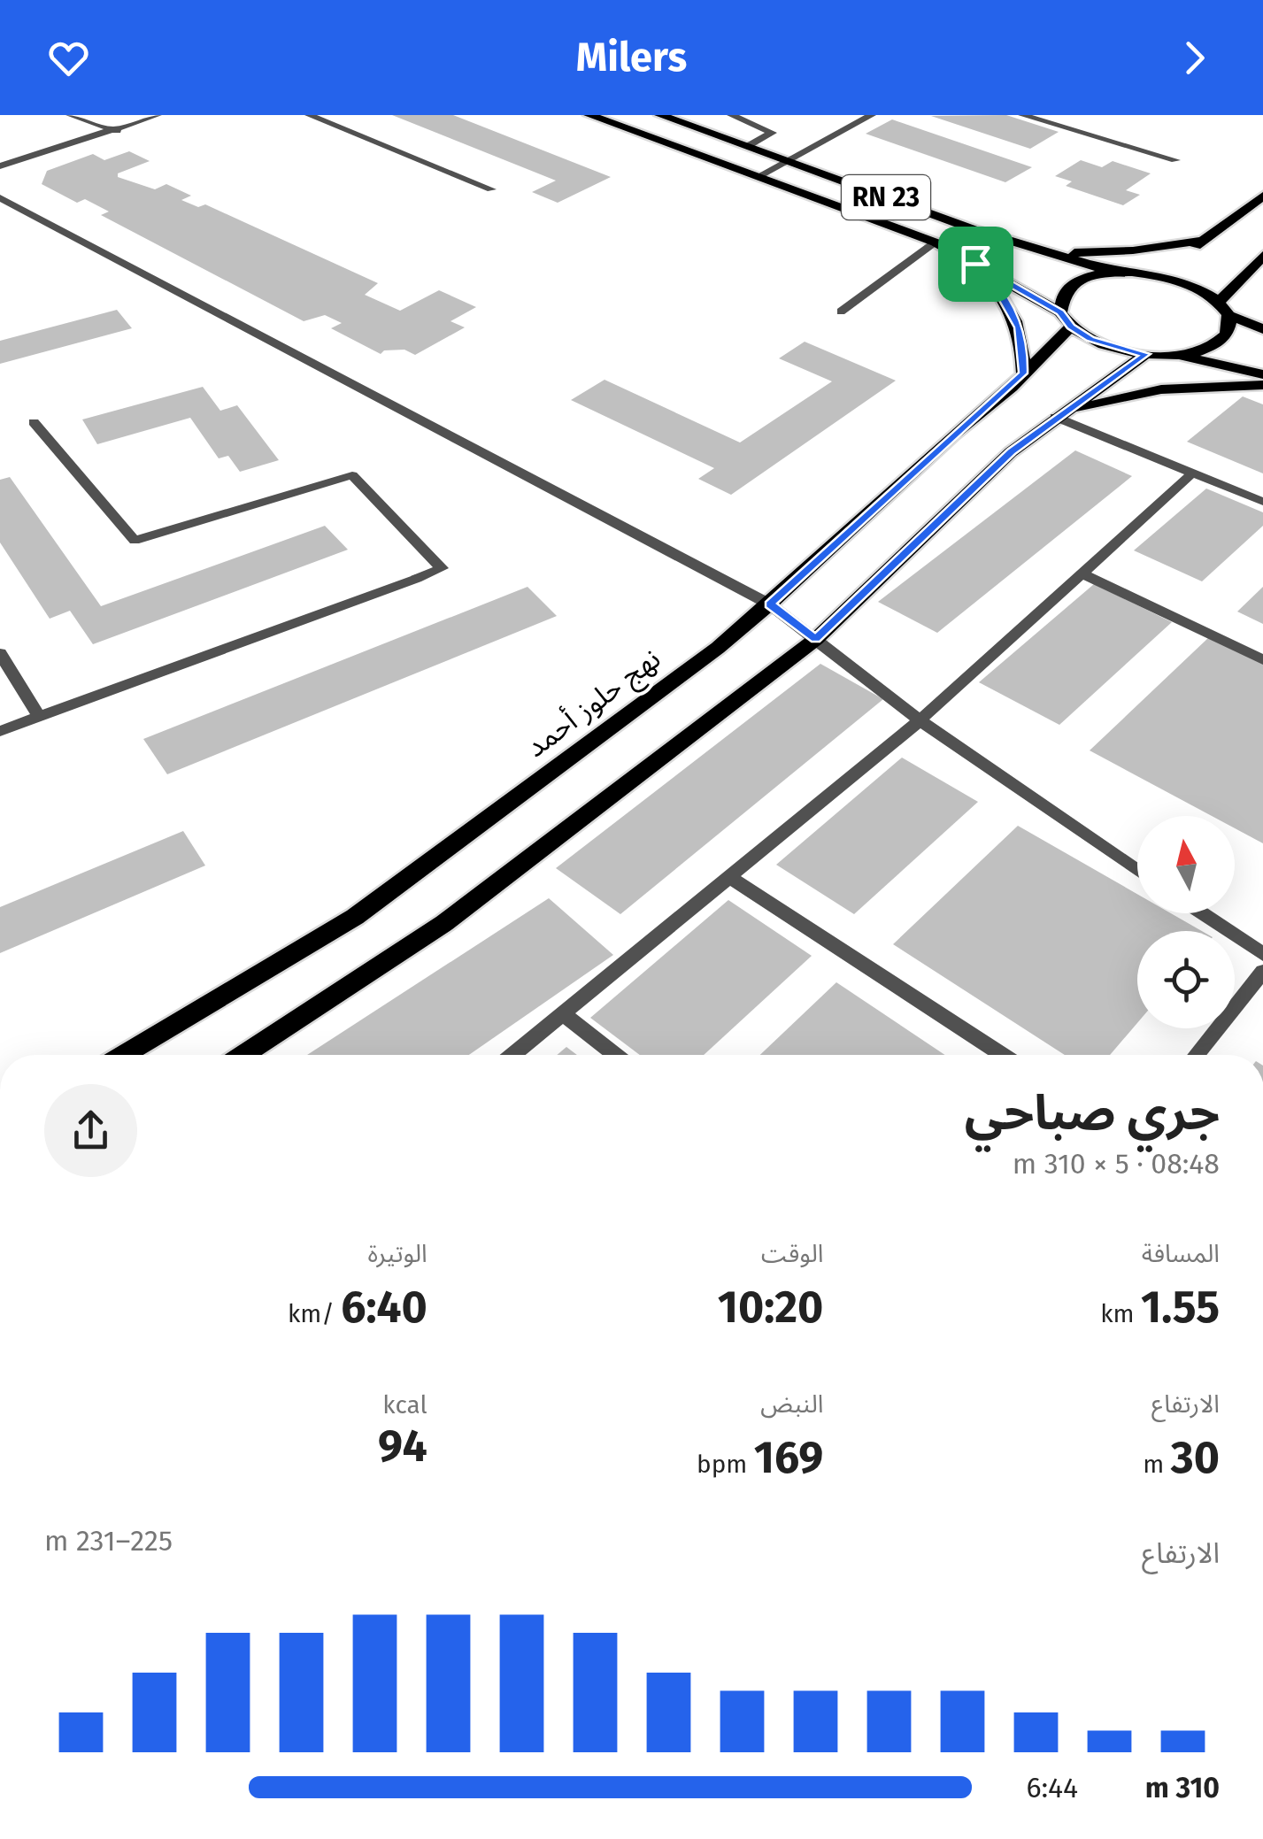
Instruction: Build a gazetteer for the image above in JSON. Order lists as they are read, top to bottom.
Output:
{
  "streets": {
    "main road": ["RN 23", "نهج حلوز أحمد"]
  },
  "north": "top",
  "page": {
    "header": "Milers",
    "heading": ["جري صباحي", "08:48 · 5 × 310 m"],
    "stats": [
      ["المسافة", "1.55 km"],
      ["الوقت", "10:20"],
      ["الوتيرة", "6:40 /km"],
      ["الارتفاع", "30 m"],
      ["النبض", "169 bpm"],
      ["kcal", "94"]
    ],
    "chart": ["الارتفاع", "225–231 m"],
    "list": [
      {
        "name": "310 m",
        "note": "6:44"
      }
    ]
  }
}
